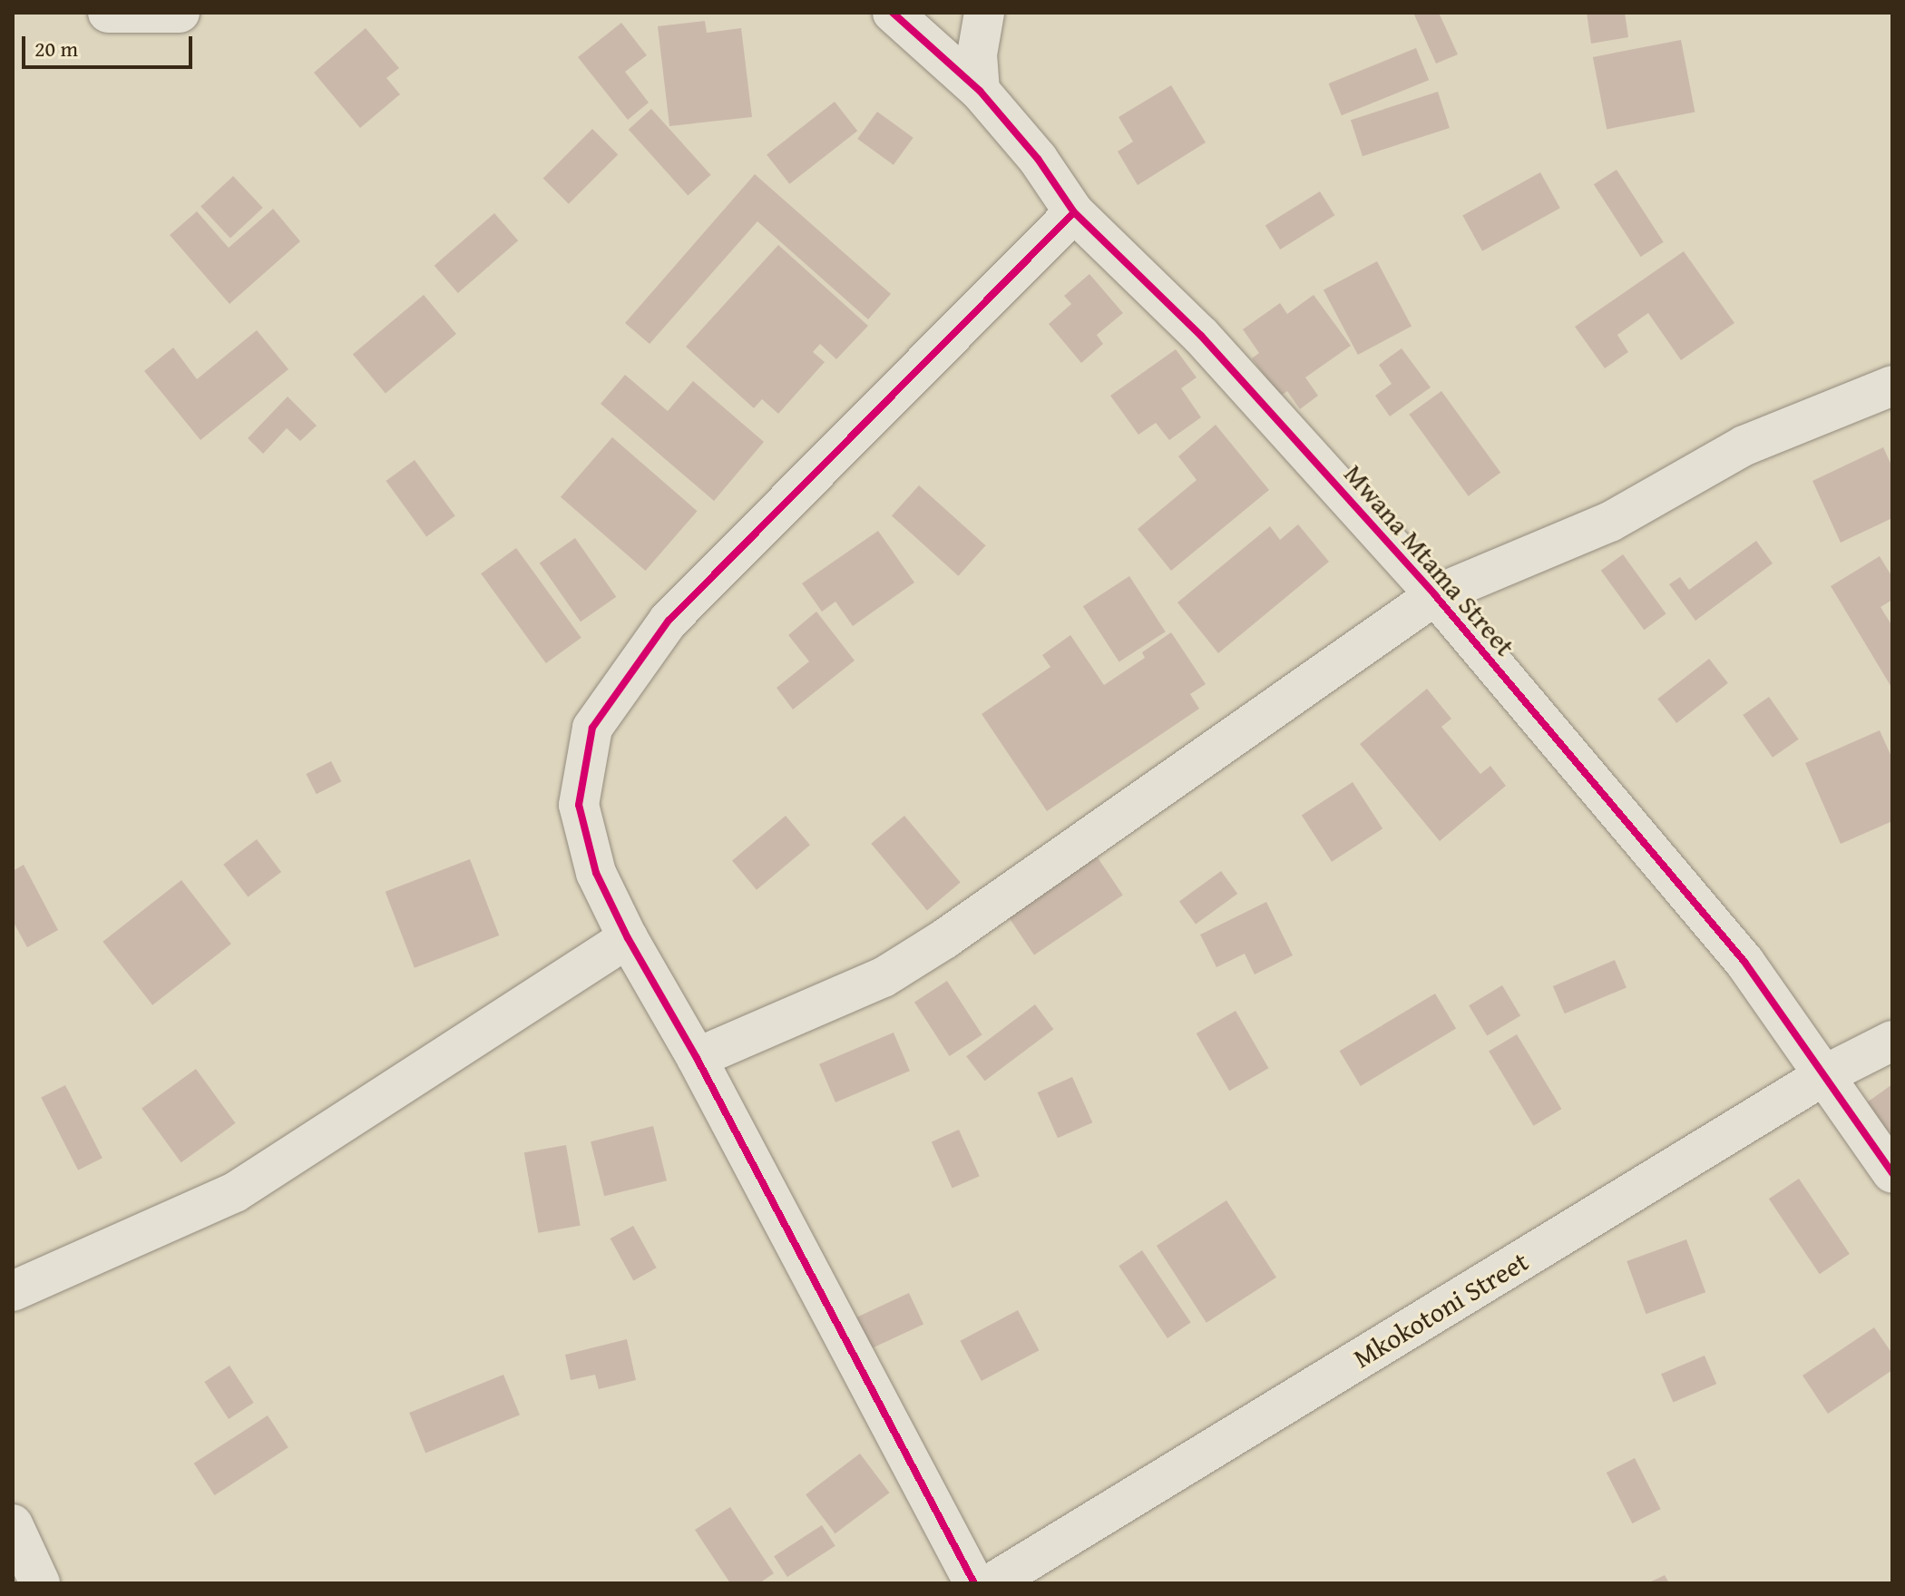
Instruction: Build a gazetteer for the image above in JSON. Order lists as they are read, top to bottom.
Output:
{
  "streets": {
    "street": ["Mwana Mtama Street", "Mkokotoni Street"]
  },
  "crossings": [
    ["Mwana Mtama Street", "Mkokotoni Street"]
  ],
  "scale_bar": "20 m"
}
